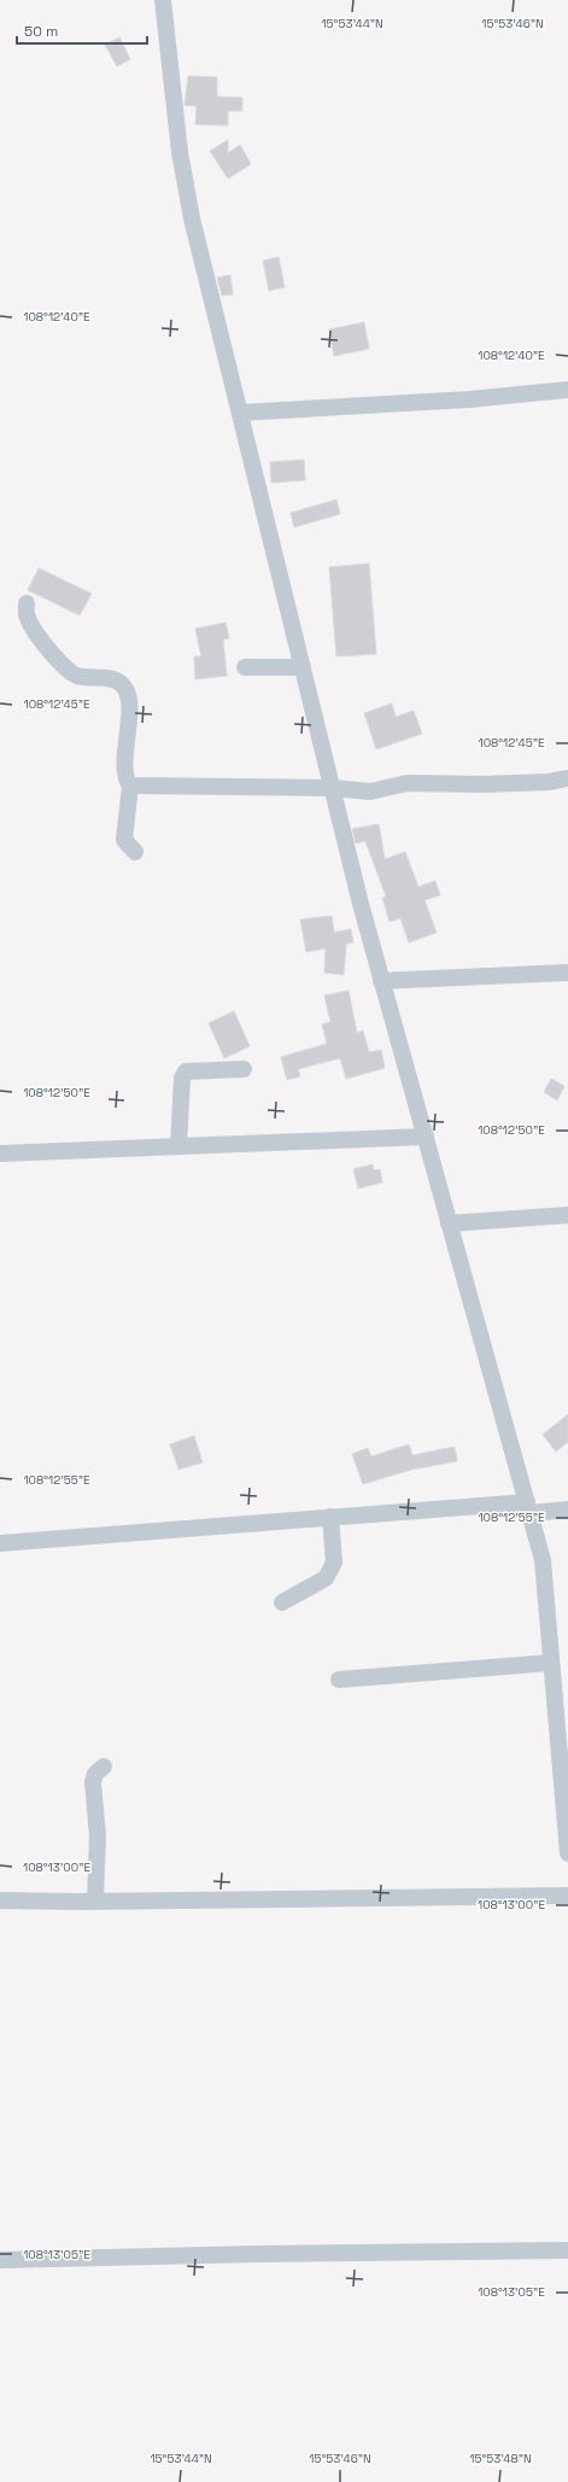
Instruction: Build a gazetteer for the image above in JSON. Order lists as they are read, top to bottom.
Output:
{
  "scale_bar": "50 m",
  "coordinates": [
    "15°53'44\"N",
    "15°53'46\"N",
    "108°12'40\"E",
    "108°12'45\"E",
    "108°12'50\"E",
    "108°12'55\"E",
    "108°13'00\"E",
    "108°13'05\"E",
    "15°53'48\"N"
  ]
}
